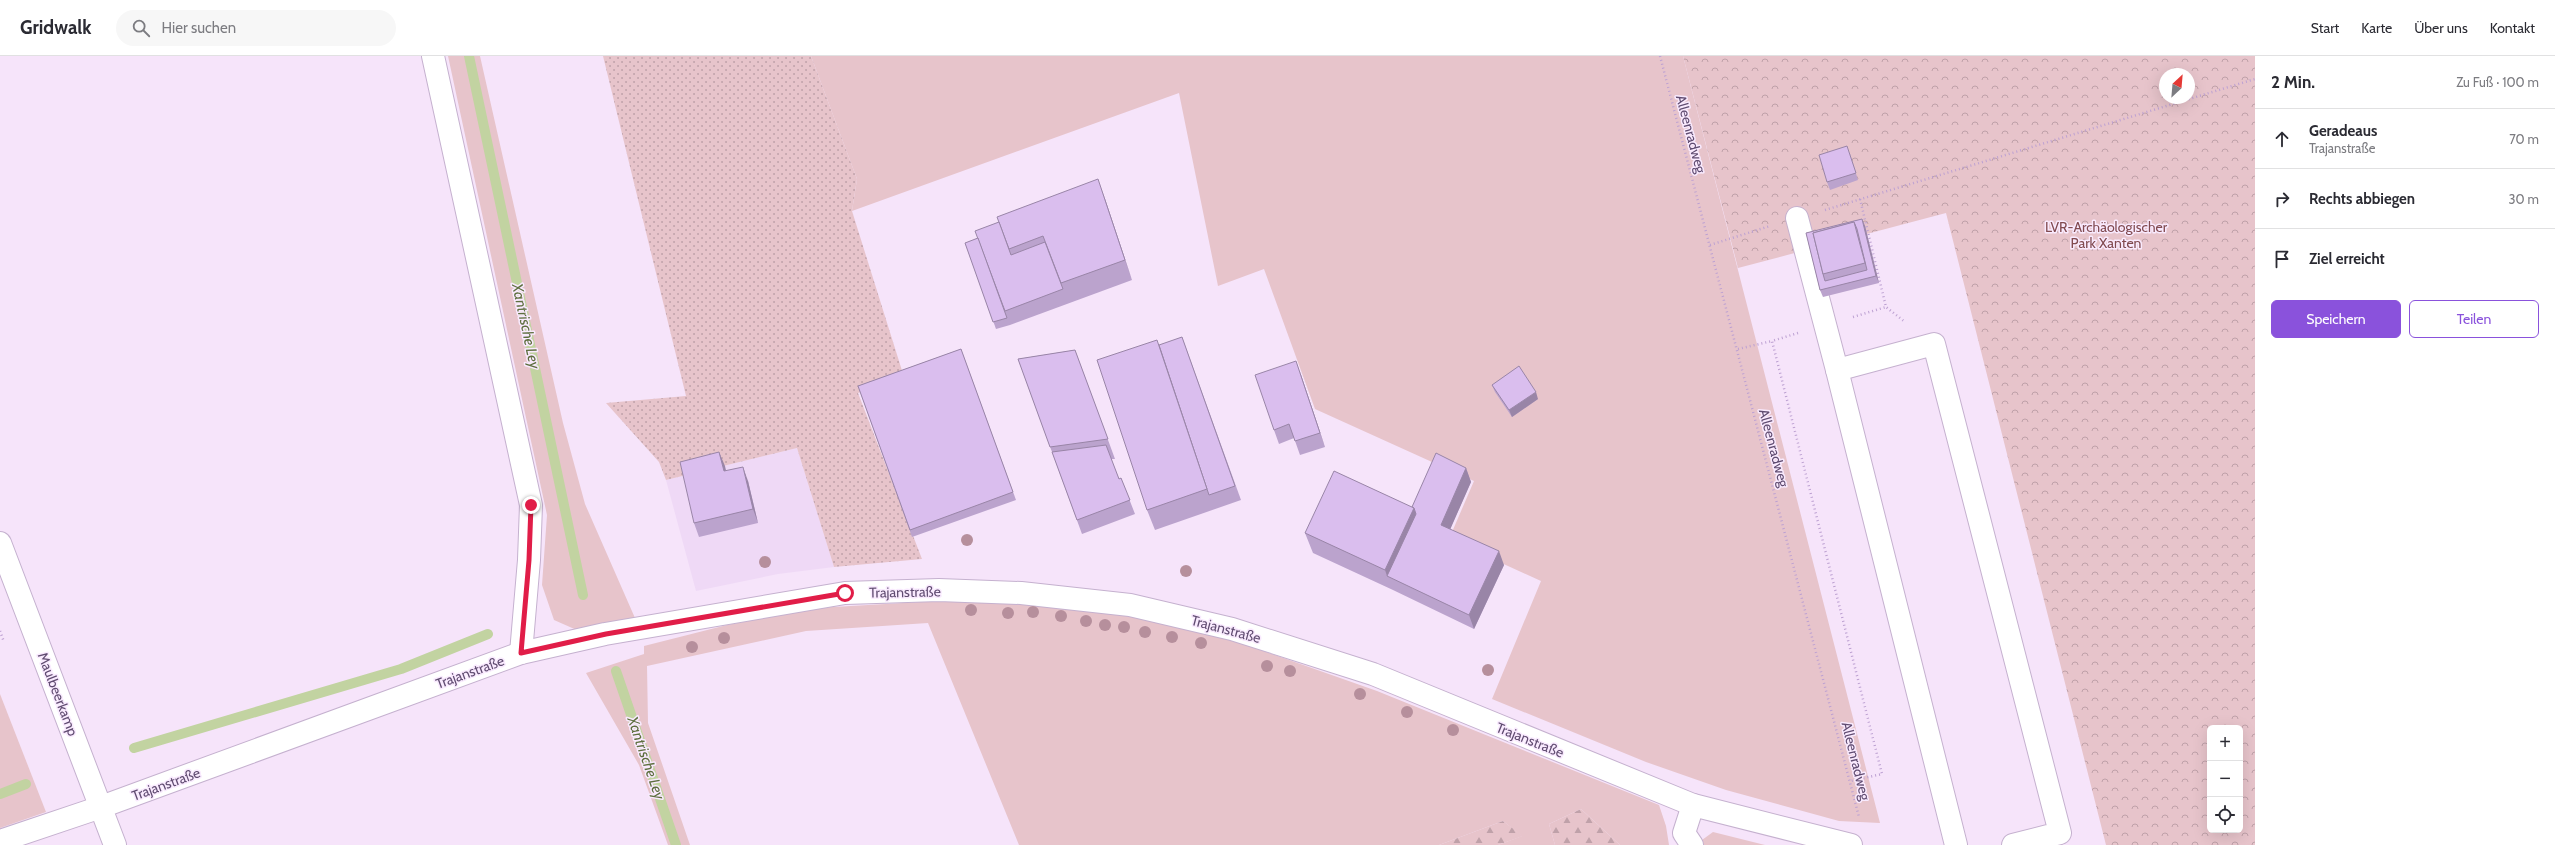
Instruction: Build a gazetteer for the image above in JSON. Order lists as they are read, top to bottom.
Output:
{
  "streets": {
    "street": ["Trajanstraße", "Maulbeerkamp"],
    "path": ["Alleenradweg"]
  },
  "crossings": [
    ["Trajanstraße", "Maulbeerkamp"]
  ],
  "water": ["Xantrische Ley"],
  "parks": ["LVR-Archäologischer Park Xanten"],
  "north": "top right",
  "page": {
    "header": "Gridwalk",
    "search": "Hier suchen",
    "nav": [
      "Start",
      "Karte",
      "Über uns",
      "Kontakt"
    ],
    "heading": ["2 Min.", "Zu Fuß · 100 m"],
    "list": [
      ["Geradeaus", "Trajanstraße", "70 m"],
      ["Rechts abbiegen", "30 m"],
      "Ziel erreicht"
    ],
    "buttons": ["Speichern", "Teilen"],
    "map_buttons": ["+", "−"]
  }
}
